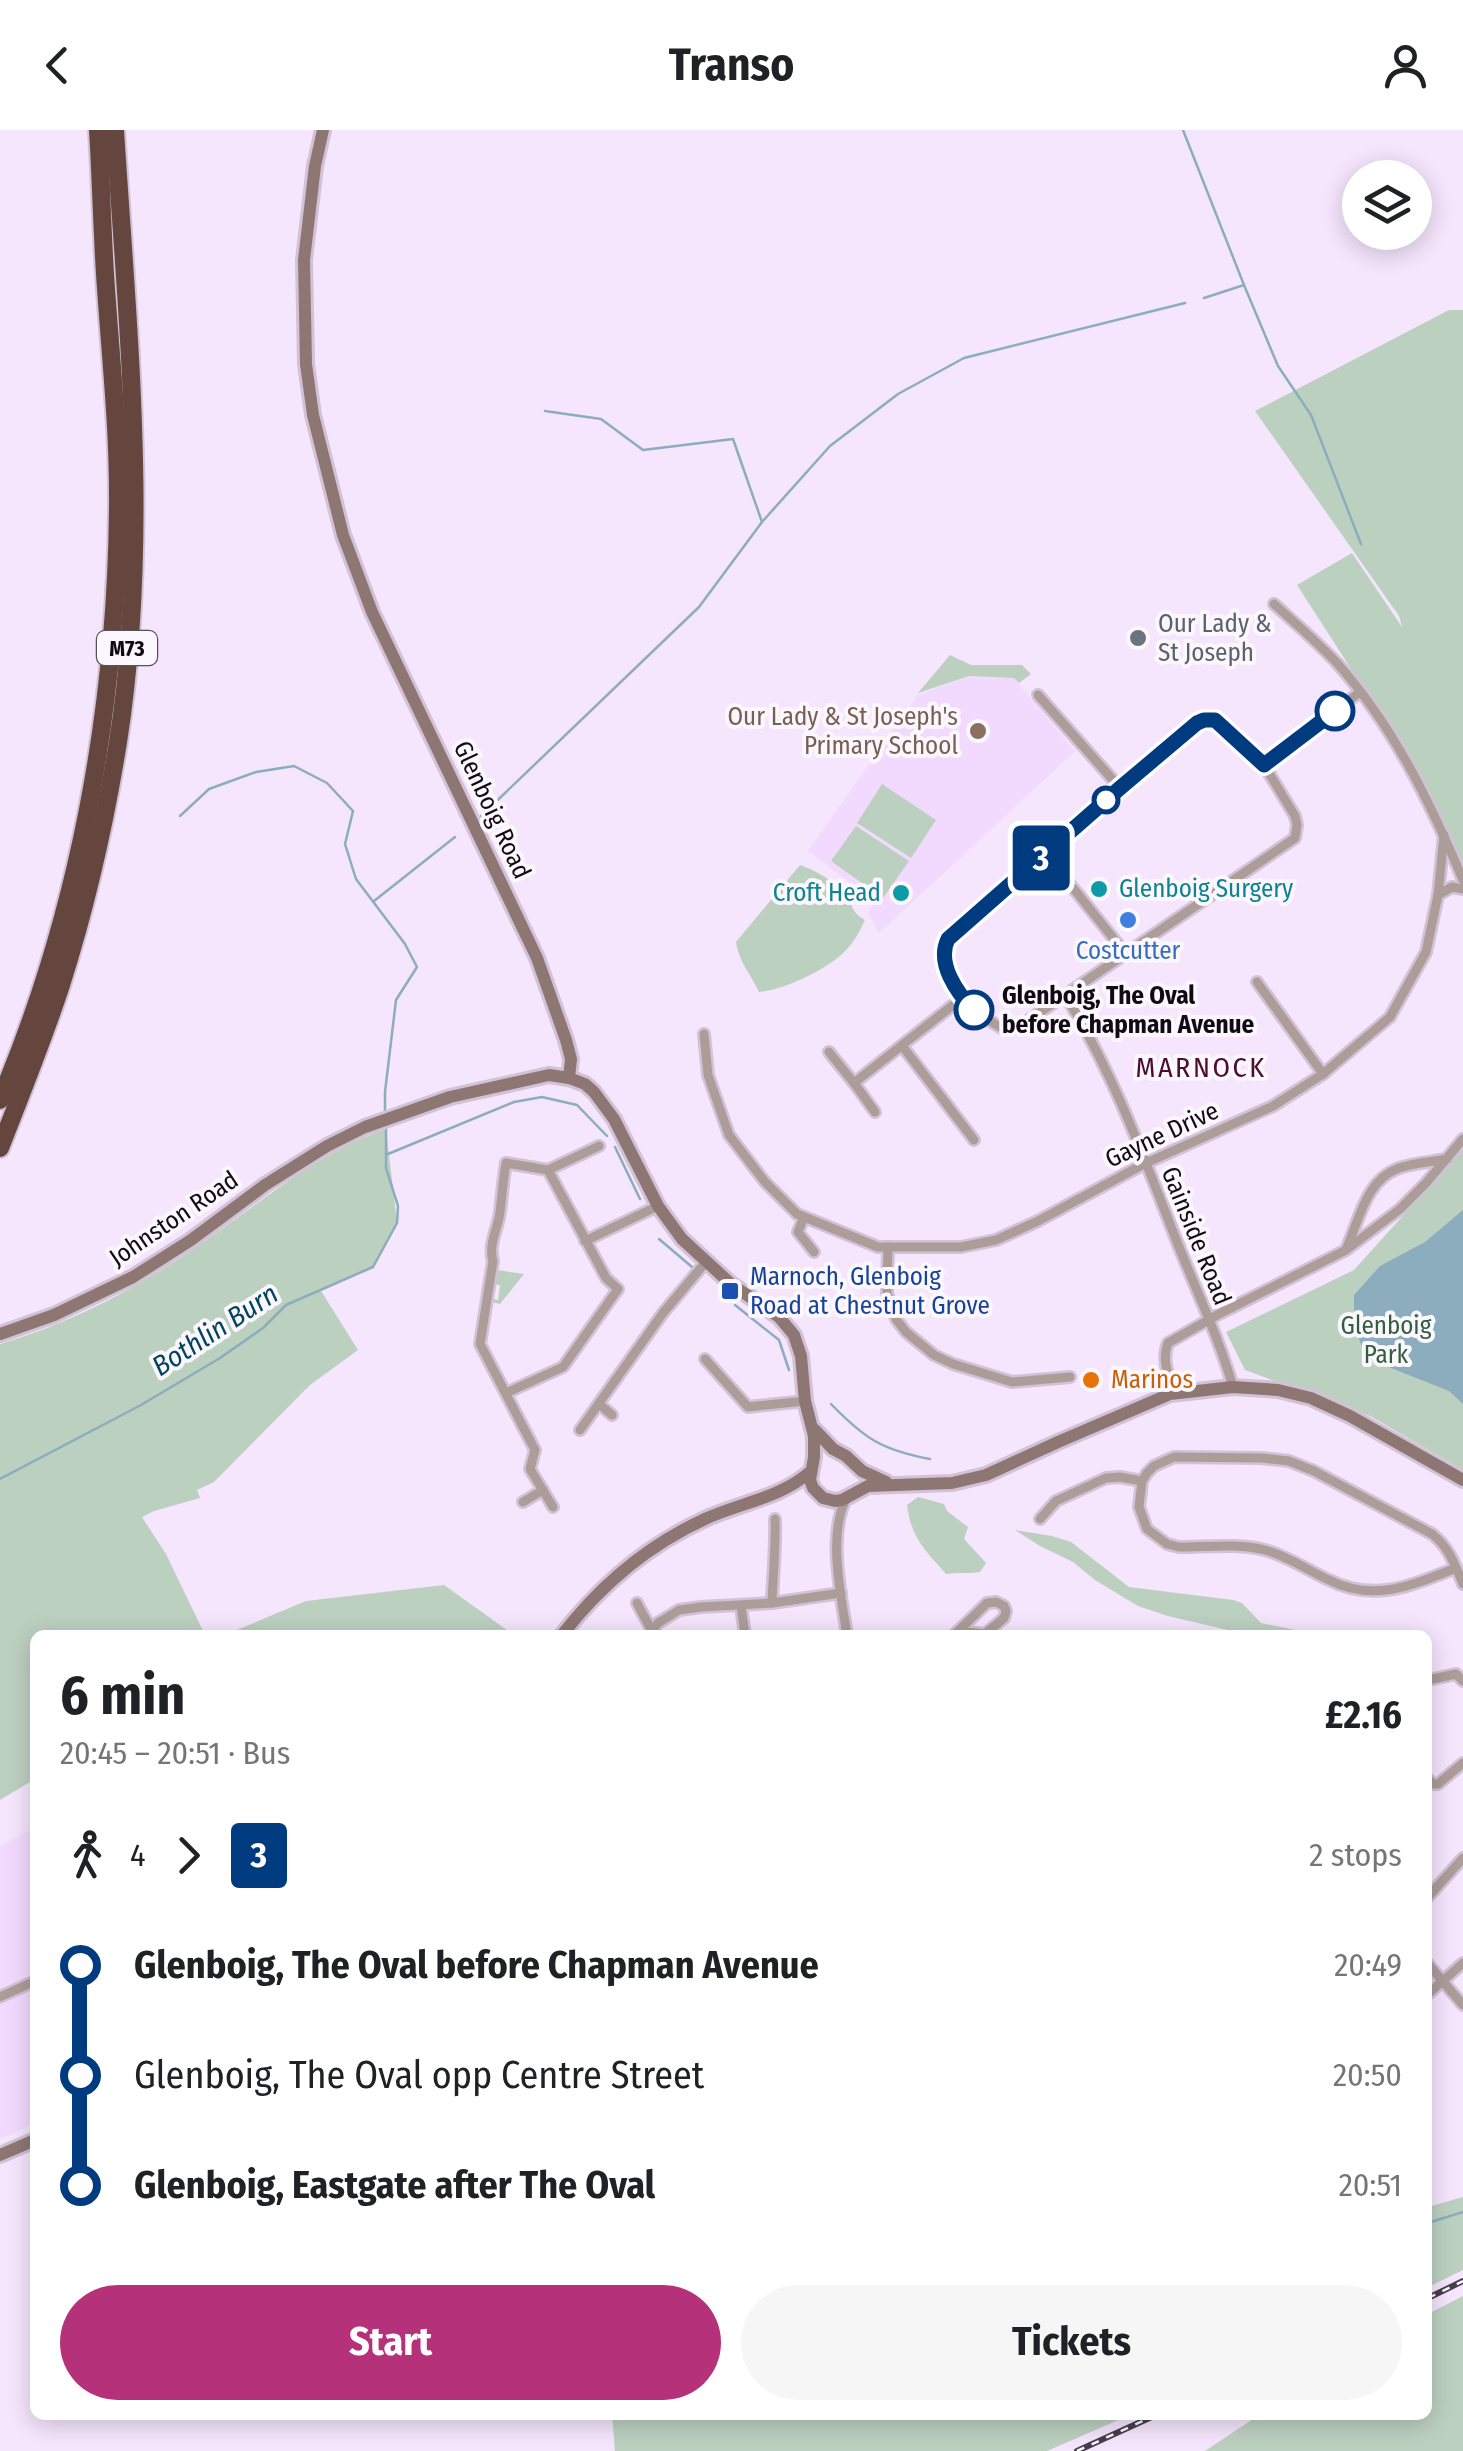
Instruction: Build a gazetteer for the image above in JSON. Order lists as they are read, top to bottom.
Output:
{
  "streets": {
    "highway": ["M73"],
    "main road": ["Glenboig Road", "Johnston Road"],
    "street": ["Gayne Drive", "Gainside Road"]
  },
  "crossings": [
    ["Glenboig Road", "Johnston Road"],
    ["Gayne Drive", "Gainside Road"]
  ],
  "districts": ["MARNOCK"],
  "water": ["Bothlin Burn"],
  "parks": ["Glenboig Park"],
  "places": {
    "other": [
      "Our Lady & St Joseph",
      "Our Lady & St Joseph's Primary School",
      "Glenboig Surgery",
      "Croft Head",
      "Costcutter",
      "Glenboig, The Oval before Chapman Avenue",
      "Marinos"
    ],
    "transit": ["Marnoch, Glenboig Road at Chestnut Grove"]
  },
  "lines": ["bus line 3"],
  "page": {
    "header": "Transo",
    "on_map": "3",
    "heading": ["6 min", "20:45 – 20:51 · Bus", "£2.16"],
    "legs": ["4", "3", "2 stops"],
    "list": [
      {
        "name": "Glenboig, The Oval before Chapman Avenue",
        "value": "20:49"
      },
      {
        "name": "Glenboig, The Oval opp Centre Street",
        "value": "20:50"
      },
      {
        "name": "Glenboig, Eastgate after The Oval",
        "value": "20:51"
      }
    ],
    "buttons": ["Start", "Tickets"]
  }
}
